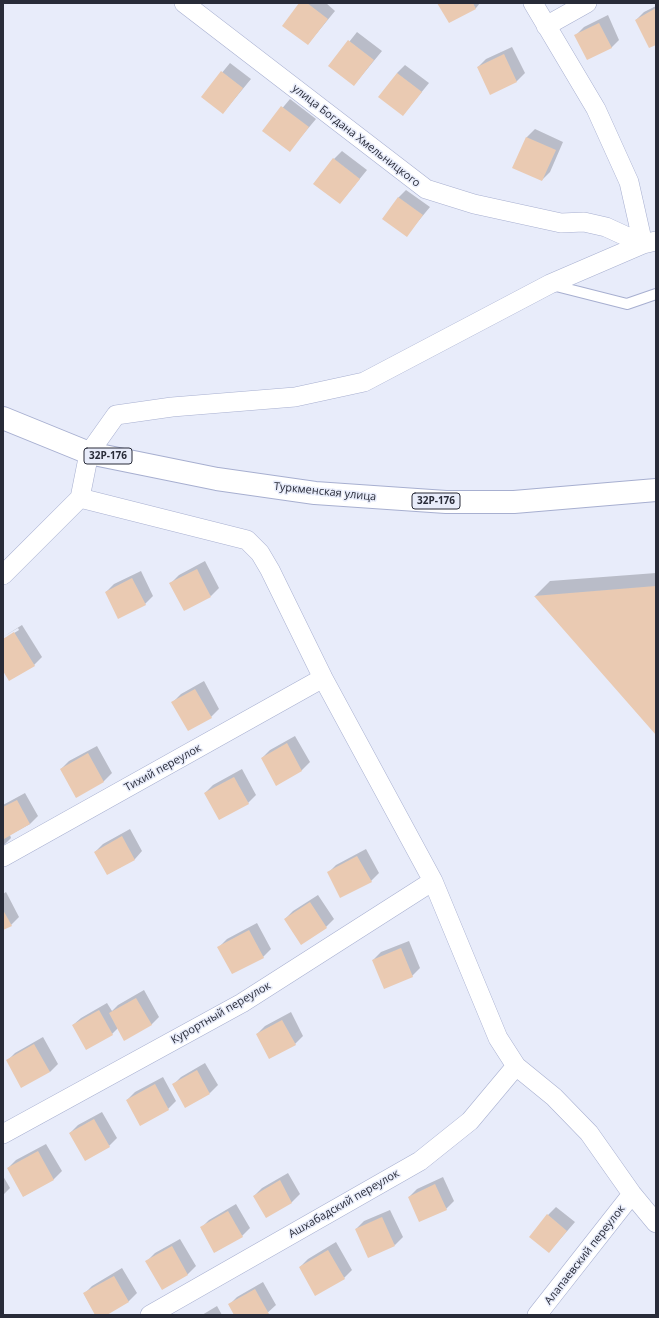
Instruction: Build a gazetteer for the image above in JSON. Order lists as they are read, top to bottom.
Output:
{
  "streets": {
    "main road": ["32Р-176", "Туркменская улица"],
    "street": [
      "улица Богдана Хмельницкого",
      "Тихий переулок",
      "Курортный переулок",
      "Ашхабадский переулок",
      "Алапаевский переулок"
    ]
  }
}
